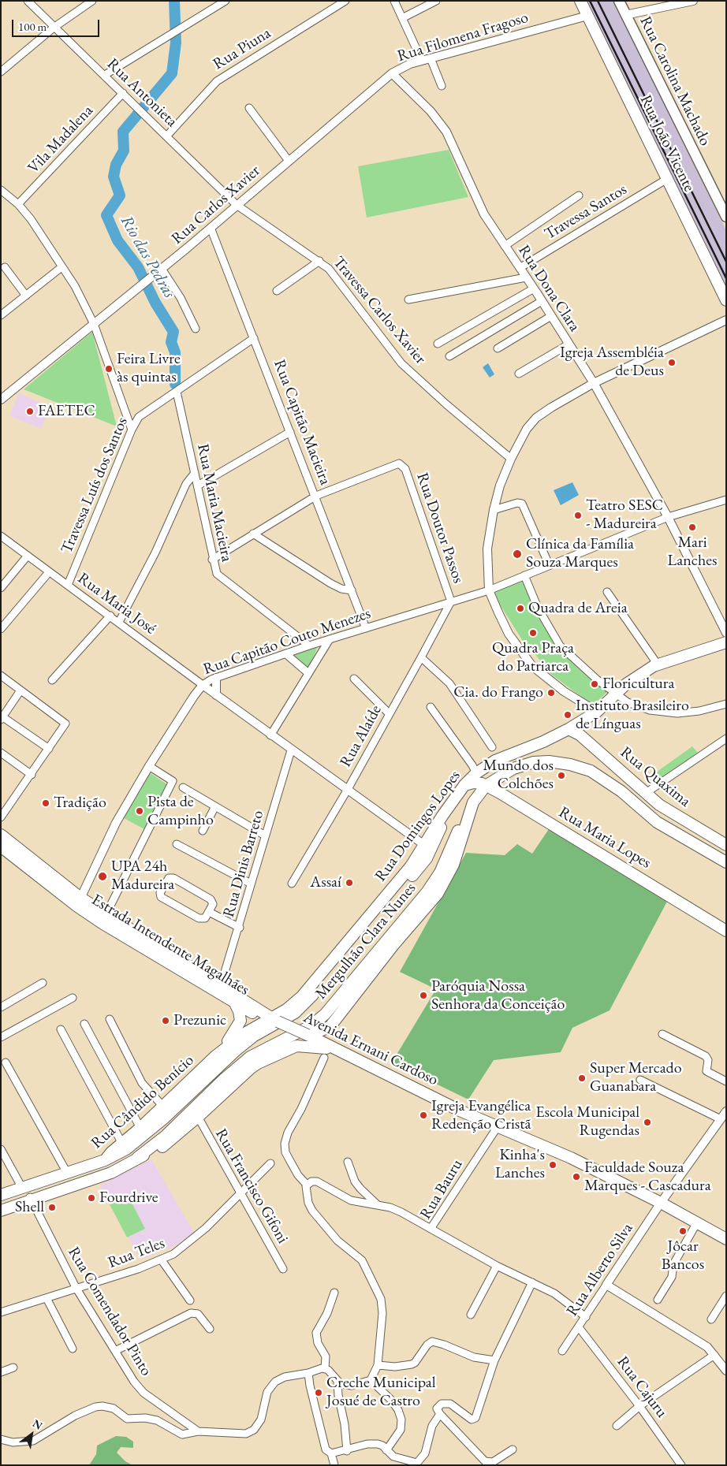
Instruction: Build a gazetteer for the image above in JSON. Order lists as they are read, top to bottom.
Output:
{
  "streets": {
    "main road": [
      "Rua Carolina Machado",
      "Rua João Vicente",
      "Rua Quaxima",
      "Rua Domingos Lopes",
      "Rua Maria Lopes",
      "Mergulhão Clara Nunes",
      "Estrada Intendente Magalhães",
      "Avenida Ernani Cardoso",
      "Rua Cândido Benício"
    ],
    "street": [
      "Rua Filomena Fragoso",
      "Rua Piuna",
      "Rua Antonieta",
      "Vila Madalena",
      "Rua Carlos Xavier",
      "Travessa Santos",
      "Rua Dona Clara",
      "Travessa Carlos Xavier",
      "Rua Capitão Macieira",
      "Travessa Luís dos Santos",
      "Rua Maria Macieira",
      "Rua Doutor Passos",
      "Rua Maria José",
      "Rua Capitão Couto Menezes",
      "Rua Alaíde",
      "Rua Dinis Barreto",
      "Rua Francisco Gifoni",
      "Rua Bauru",
      "Rua Teles",
      "Rua Alberto Silva",
      "Rua Comendador Pinto",
      "Rua Cajuru"
    ]
  },
  "crossings": [
    ["Rua Filomena Fragoso", "Rua João Vicente"],
    ["Rua Filomena Fragoso", "Rua Carlos Xavier"],
    ["Rua Filomena Fragoso", "Rua Dona Clara"],
    ["Rua Piuna", "Rua Antonieta"],
    ["Rua Antonieta", "Vila Madalena"],
    ["Rua Antonieta", "Rua Carlos Xavier"],
    ["Rua Antonieta", "Travessa Carlos Xavier"],
    ["Rua João Vicente", "Travessa Santos"],
    ["Rua Carlos Xavier", "Rua Dona Clara"],
    ["Rua Carlos Xavier", "Travessa Carlos Xavier"],
    ["Rua Carlos Xavier", "Rua Capitão Macieira"],
    ["Travessa Santos", "Rua Dona Clara"],
    ["Rua Dona Clara", "Rua Capitão Couto Menezes"],
    ["Rua Capitão Macieira", "Travessa Luís dos Santos"],
    ["Rua Capitão Macieira", "Rua Doutor Passos"],
    ["Rua Capitão Macieira", "Rua Capitão Couto Menezes"],
    ["Travessa Luís dos Santos", "Rua Maria Macieira"],
    ["Travessa Luís dos Santos", "Rua Maria José"],
    ["Rua Maria Macieira", "Rua Capitão Couto Menezes"],
    ["Rua Doutor Passos", "Rua Capitão Couto Menezes"],
    ["Rua Doutor Passos", "Rua Alaíde"],
    ["Rua Maria José", "Rua Capitão Couto Menezes"],
    ["Rua Maria José", "Rua Alaíde"],
    ["Rua Maria José", "Rua Domingos Lopes"],
    ["Rua Maria José", "Rua Dinis Barreto"],
    ["Rua Capitão Couto Menezes", "Rua Alaíde"],
    ["Rua Capitão Couto Menezes", "Estrada Intendente Magalhães"],
    ["Rua Quaxima", "Rua Domingos Lopes"],
    ["Rua Domingos Lopes", "Rua Maria Lopes"],
    ["Rua Domingos Lopes", "Mergulhão Clara Nunes"],
    ["Rua Domingos Lopes", "Estrada Intendente Magalhães"],
    ["Rua Domingos Lopes", "Avenida Ernani Cardoso"],
    ["Rua Domingos Lopes", "Rua Cândido Benício"],
    ["Rua Dinis Barreto", "Estrada Intendente Magalhães"],
    ["Mergulhão Clara Nunes", "Rua Cândido Benício"],
    ["Estrada Intendente Magalhães", "Avenida Ernani Cardoso"],
    ["Estrada Intendente Magalhães", "Rua Cândido Benício"],
    ["Avenida Ernani Cardoso", "Rua Cândido Benício"],
    ["Avenida Ernani Cardoso", "Rua Bauru"],
    ["Avenida Ernani Cardoso", "Rua Alberto Silva"],
    ["Rua Cândido Benício", "Rua Francisco Gifoni"],
    ["Rua Cândido Benício", "Rua Comendador Pinto"],
    ["Rua Francisco Gifoni", "Rua Teles"],
    ["Rua Bauru", "Rua Alberto Silva"],
    ["Rua Teles", "Rua Comendador Pinto"],
    ["Rua Alberto Silva", "Rua Cajuru"]
  ],
  "water": ["Rio das Pedras"],
  "places": [
    "Igreja Assembléia de Deus",
    "Feira Livre às quintas",
    "FAETEC",
    "Teatro SESC - Madureira",
    "Mari Lanches",
    "Clínica da Família Souza Marques",
    "Quadra de Areia",
    "Quadra Praça do Patriarca",
    "Floricultura",
    "Cia. do Frango",
    "Instituto Brasileiro de Línguas",
    "Mundo dos Colchões",
    "Tradição",
    "Pista de Campinho",
    "UPA 24h Madureira",
    "Assaí",
    "Paróquia Nossa Senhora da Conceição",
    "Prezunic",
    "Super Mercado Guanabara",
    "Igreja Evangélica Redenção Cristã",
    "Escola Municipal Rugendas",
    "Kinha's Lanches",
    "Faculdade Souza Marques - Cascadura",
    "Fourdrive",
    "Shell",
    "Jôcar Bancos",
    "Creche Municipal Josué de Castro"
  ],
  "scale_bar": "100 m",
  "north": "top right"
}
